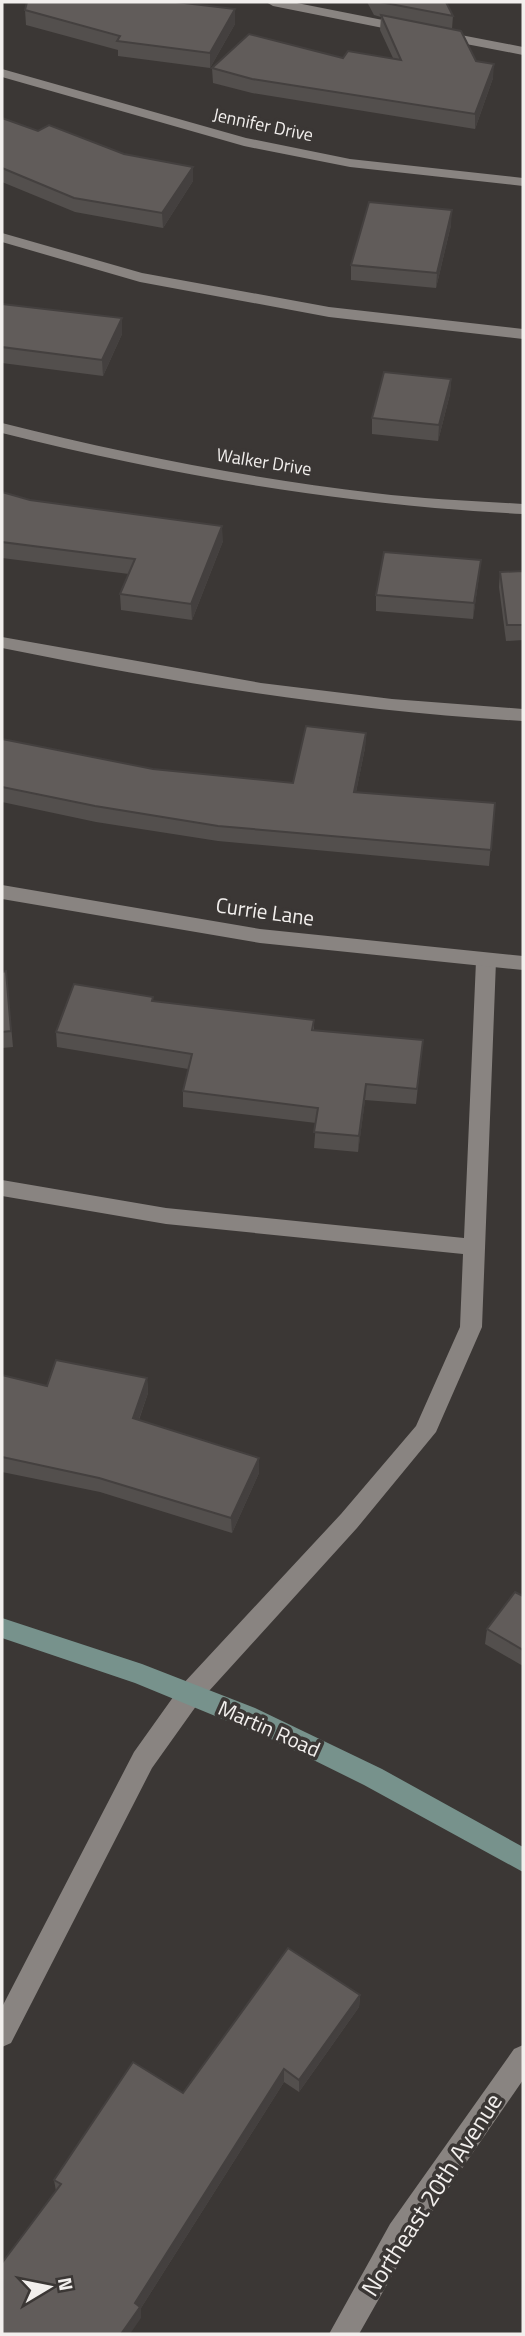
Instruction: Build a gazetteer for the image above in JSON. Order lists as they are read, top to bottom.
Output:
{
  "streets": {
    "street": [
      "Jennifer Drive",
      "Walker Drive",
      "Currie Lane",
      "Martin Road",
      "Northeast 20th Avenue"
    ]
  },
  "north": "right"
}
